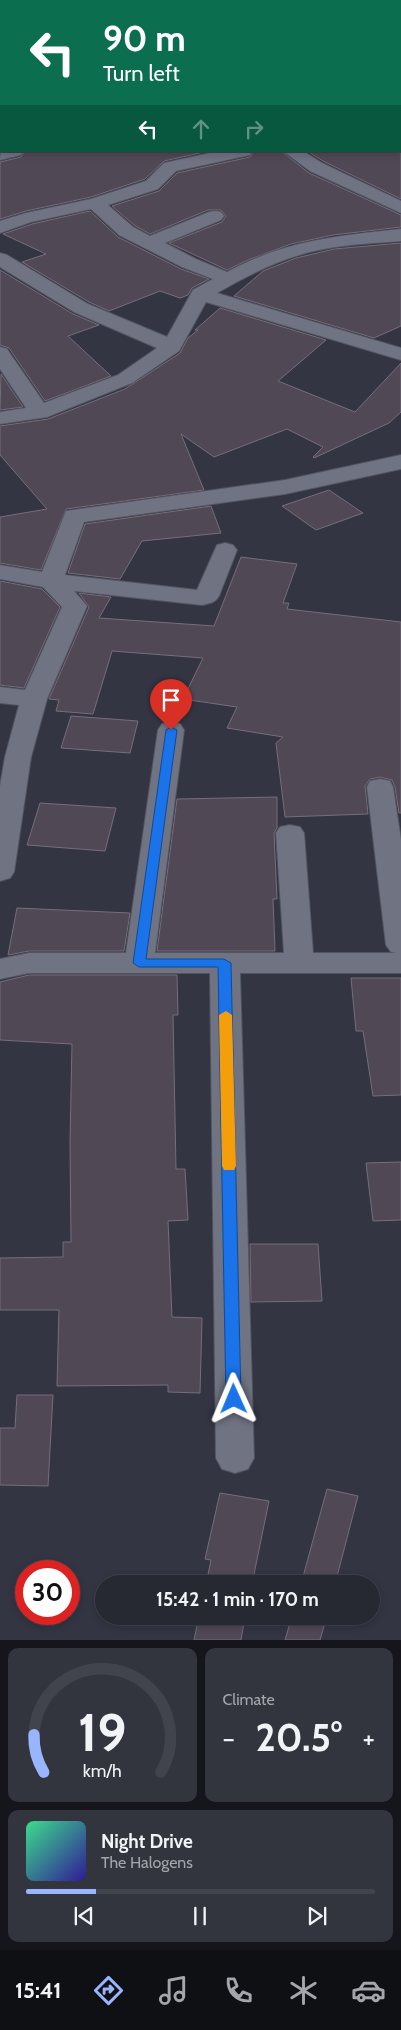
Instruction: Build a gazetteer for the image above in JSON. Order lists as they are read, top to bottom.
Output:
{
  "page": {
    "turn": ["90 m", "Turn left"],
    "limit": "30",
    "trip": "15:42 · 1 min · 170 m",
    "tile": "Climate",
    "heat": ["−", "20.5°", "+"],
    "song": ["Night Drive", "The Halogens"],
    "tabs": "15:41",
    "gauge": ["19", "km/h"]
  }
}
